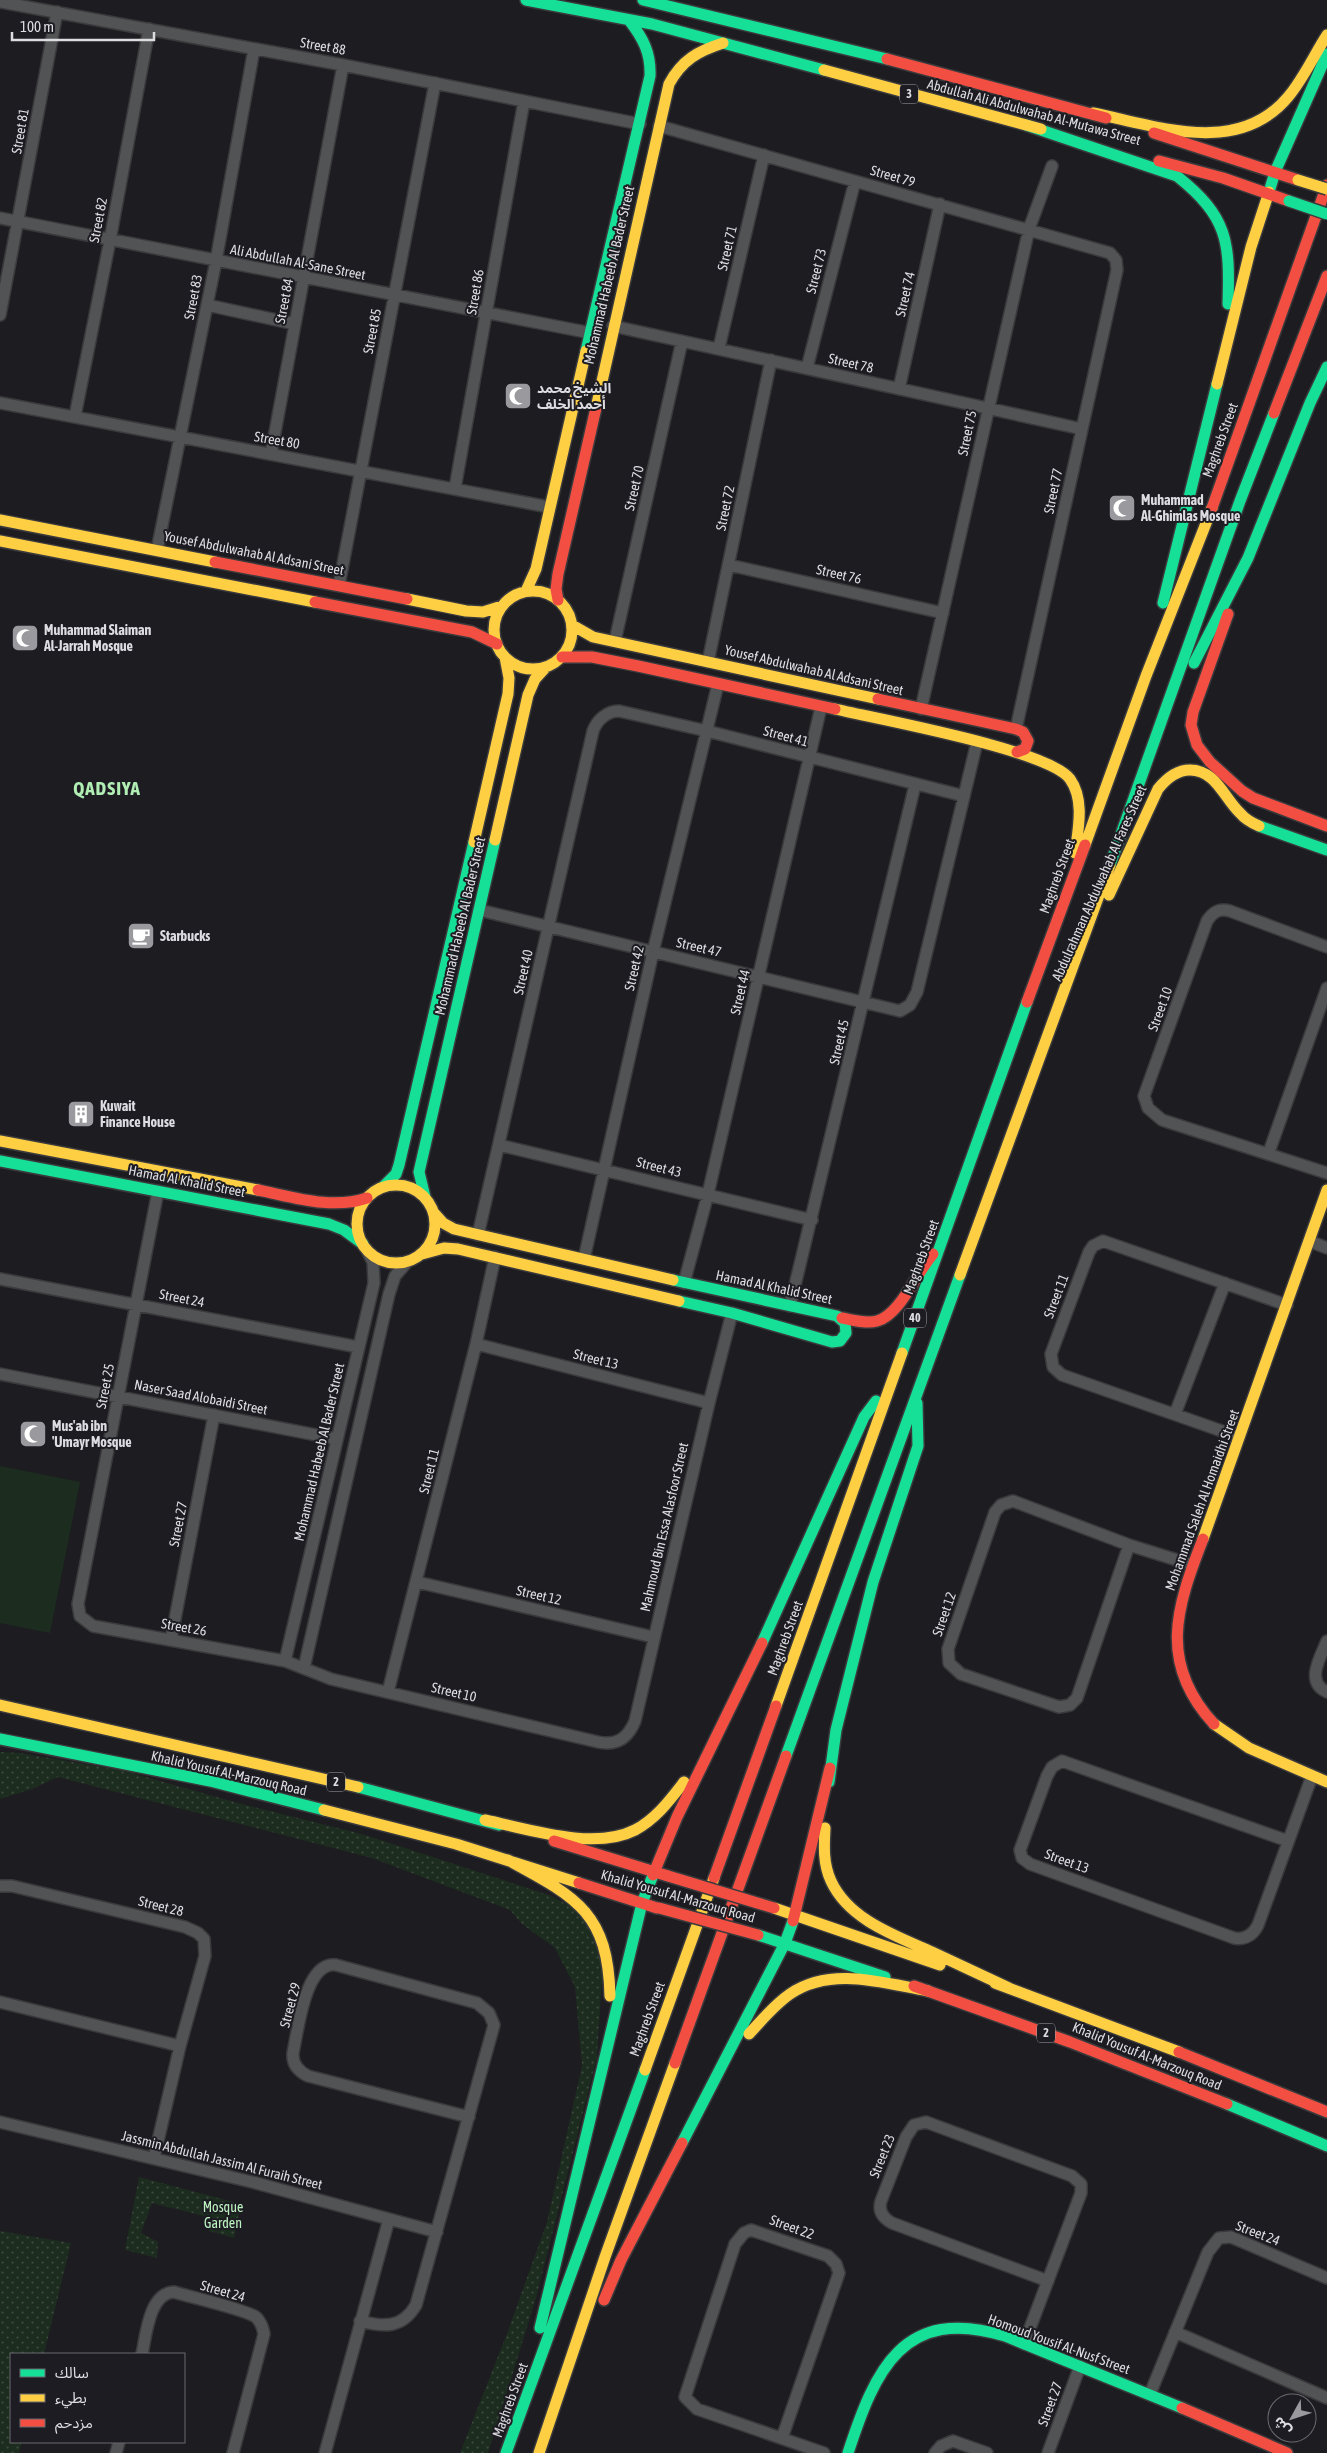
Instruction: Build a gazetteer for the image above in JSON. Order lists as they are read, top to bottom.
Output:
{
  "streets": {
    "main road": [
      "3",
      "Abdullah Ali Abdulwahab Al-Mutawa Street",
      "Mohammad Habeeb Al Bader Street",
      "Maghreb Street",
      "Yousef Abdulwahab Al Adsani Street",
      "Abdulrahman Abdulwahab Al Fares Street",
      "Hamad Al Khalid Street",
      "40",
      "Mohammad Saleh Al Homaidhi Street",
      "Khalid Yousuf Al-Marzouq Road",
      "2",
      "Homoud Yousif Al-Nusf Street"
    ],
    "street": [
      "Street 88",
      "Street 81",
      "Street 79",
      "Street 82",
      "Street 71",
      "Ali Abdullah Al-Sane Street",
      "Street 73",
      "Street 86",
      "Street 74",
      "Street 83",
      "Street 84",
      "Street 85",
      "Street 78",
      "Street 75",
      "Street 80",
      "Street 70",
      "Street 77",
      "Street 72",
      "Street 76",
      "Street 41",
      "Street 47",
      "Street 42",
      "Street 40",
      "Street 44",
      "Street 10",
      "Street 45",
      "Street 43",
      "Street 11",
      "Street 24",
      "Street 13",
      "Street 25",
      "Naser Saad Alobaidi Street",
      "Street 27",
      "Mahmoud Bin Essa Alasfoor Street",
      "Street 12",
      "Street 26",
      "Street 28",
      "Street 29",
      "Street 23",
      "Jassmin Abdullah Jassim Al Furaih Street",
      "Street 22"
    ]
  },
  "crossings": [
    ["Street 88", "Street 81"],
    ["Street 88", "Street 82"],
    ["Street 88", "Mohammad Habeeb Al Bader Street"],
    ["Street 88", "Street 86"],
    ["Street 88", "Street 83"],
    ["Street 88", "Street 84"],
    ["Street 88", "Street 85"],
    ["Abdullah Ali Abdulwahab Al-Mutawa Street", "Mohammad Habeeb Al Bader Street"],
    ["Street 81", "Ali Abdullah Al-Sane Street"],
    ["Street 79", "Street 71"],
    ["Street 79", "Street 73"],
    ["Street 79", "Mohammad Habeeb Al Bader Street"],
    ["Street 79", "Street 74"],
    ["Street 79", "Street 75"],
    ["Street 79", "Street 77"],
    ["Street 82", "Ali Abdullah Al-Sane Street"],
    ["Street 82", "Street 80"],
    ["Street 71", "Street 78"],
    ["Ali Abdullah Al-Sane Street", "Mohammad Habeeb Al Bader Street"],
    ["Ali Abdullah Al-Sane Street", "Street 86"],
    ["Ali Abdullah Al-Sane Street", "Street 83"],
    ["Ali Abdullah Al-Sane Street", "Street 84"],
    ["Ali Abdullah Al-Sane Street", "Street 85"],
    ["Street 73", "Street 78"],
    ["Mohammad Habeeb Al Bader Street", "Street 78"],
    ["Mohammad Habeeb Al Bader Street", "Street 80"],
    ["Mohammad Habeeb Al Bader Street", "Yousef Abdulwahab Al Adsani Street"],
    ["Mohammad Habeeb Al Bader Street", "Street 47"],
    ["Mohammad Habeeb Al Bader Street", "Street 10"],
    ["Mohammad Habeeb Al Bader Street", "Hamad Al Khalid Street"],
    ["Mohammad Habeeb Al Bader Street", "Street 24"],
    ["Mohammad Habeeb Al Bader Street", "Naser Saad Alobaidi Street"],
    ["Mohammad Habeeb Al Bader Street", "Street 26"],
    ["Street 86", "Street 80"],
    ["Street 74", "Street 78"],
    ["Street 83", "Street 80"],
    ["Street 83", "Yousef Abdulwahab Al Adsani Street"],
    ["Street 84", "Street 80"],
    ["Street 85", "Street 80"],
    ["Street 85", "Yousef Abdulwahab Al Adsani Street"],
    ["Street 78", "Street 75"],
    ["Street 78", "Street 70"],
    ["Street 78", "Street 77"],
    ["Street 78", "Street 72"],
    ["Street 75", "Yousef Abdulwahab Al Adsani Street"],
    ["Street 75", "Street 76"],
    ["Street 70", "Yousef Abdulwahab Al Adsani Street"],
    ["Street 77", "Yousef Abdulwahab Al Adsani Street"],
    ["Street 72", "Yousef Abdulwahab Al Adsani Street"],
    ["Street 72", "Street 76"],
    ["Street 41", "Street 47"],
    ["Street 41", "Street 42"],
    ["Street 41", "Street 40"],
    ["Street 41", "Street 44"],
    ["Street 41", "Street 45"],
    ["Abdulrahman Abdulwahab Al Fares Street", "40"],
    ["Street 47", "Street 42"],
    ["Street 47", "Street 40"],
    ["Street 47", "Street 44"],
    ["Street 47", "Street 45"],
    ["Street 42", "Street 43"],
    ["Street 42", "Hamad Al Khalid Street"],
    ["Street 40", "Street 43"],
    ["Street 40", "Hamad Al Khalid Street"],
    ["Street 44", "Street 43"],
    ["Street 44", "Hamad Al Khalid Street"],
    ["Street 10", "Street 11"],
    ["Street 10", "Mahmoud Bin Essa Alasfoor Street"],
    ["Street 10", "Street 26"],
    ["Street 45", "Street 43"],
    ["Street 45", "Hamad Al Khalid Street"],
    ["Hamad Al Khalid Street", "Street 11"],
    ["Hamad Al Khalid Street", "Street 25"],
    ["Hamad Al Khalid Street", "Mahmoud Bin Essa Alasfoor Street"],
    ["Street 11", "Street 13"],
    ["Street 11", "Mohammad Saleh Al Homaidhi Street"],
    ["Street 11", "Street 12"],
    ["Street 24", "Street 25"],
    ["Street 24", "Homoud Yousif Al-Nusf Street"],
    ["Street 13", "Mohammad Saleh Al Homaidhi Street"],
    ["Street 13", "Mahmoud Bin Essa Alasfoor Street"],
    ["Street 25", "Naser Saad Alobaidi Street"],
    ["Street 25", "Street 26"],
    ["Naser Saad Alobaidi Street", "Street 27"],
    ["Mohammad Saleh Al Homaidhi Street", "Street 12"],
    ["Street 27", "Street 26"],
    ["Street 27", "Homoud Yousif Al-Nusf Street"],
    ["Mahmoud Bin Essa Alasfoor Street", "Street 12"],
    ["Street 28", "Jassmin Abdullah Jassim Al Furaih Street"],
    ["Street 29", "Jassmin Abdullah Jassim Al Furaih Street"],
    ["Street 23", "Homoud Yousif Al-Nusf Street"]
  ],
  "districts": ["QADSIYA"],
  "parks": ["Mosque Garden"],
  "places": {
    "mosque": [
      "الشيخ محمد أحمد الخلف",
      "Muhammad Al-Ghimlas Mosque",
      "Muhammad Slaiman Al-Jarrah Mosque",
      "Mus'ab ibn 'Umayr Mosque"
    ],
    "cafe": ["Starbucks"],
    "building": ["Kuwait Finance House"]
  },
  "legend": ["سالك", "بطيء", "مزدحم"],
  "scale_bar": "100 m",
  "north": "bottom left"
}
